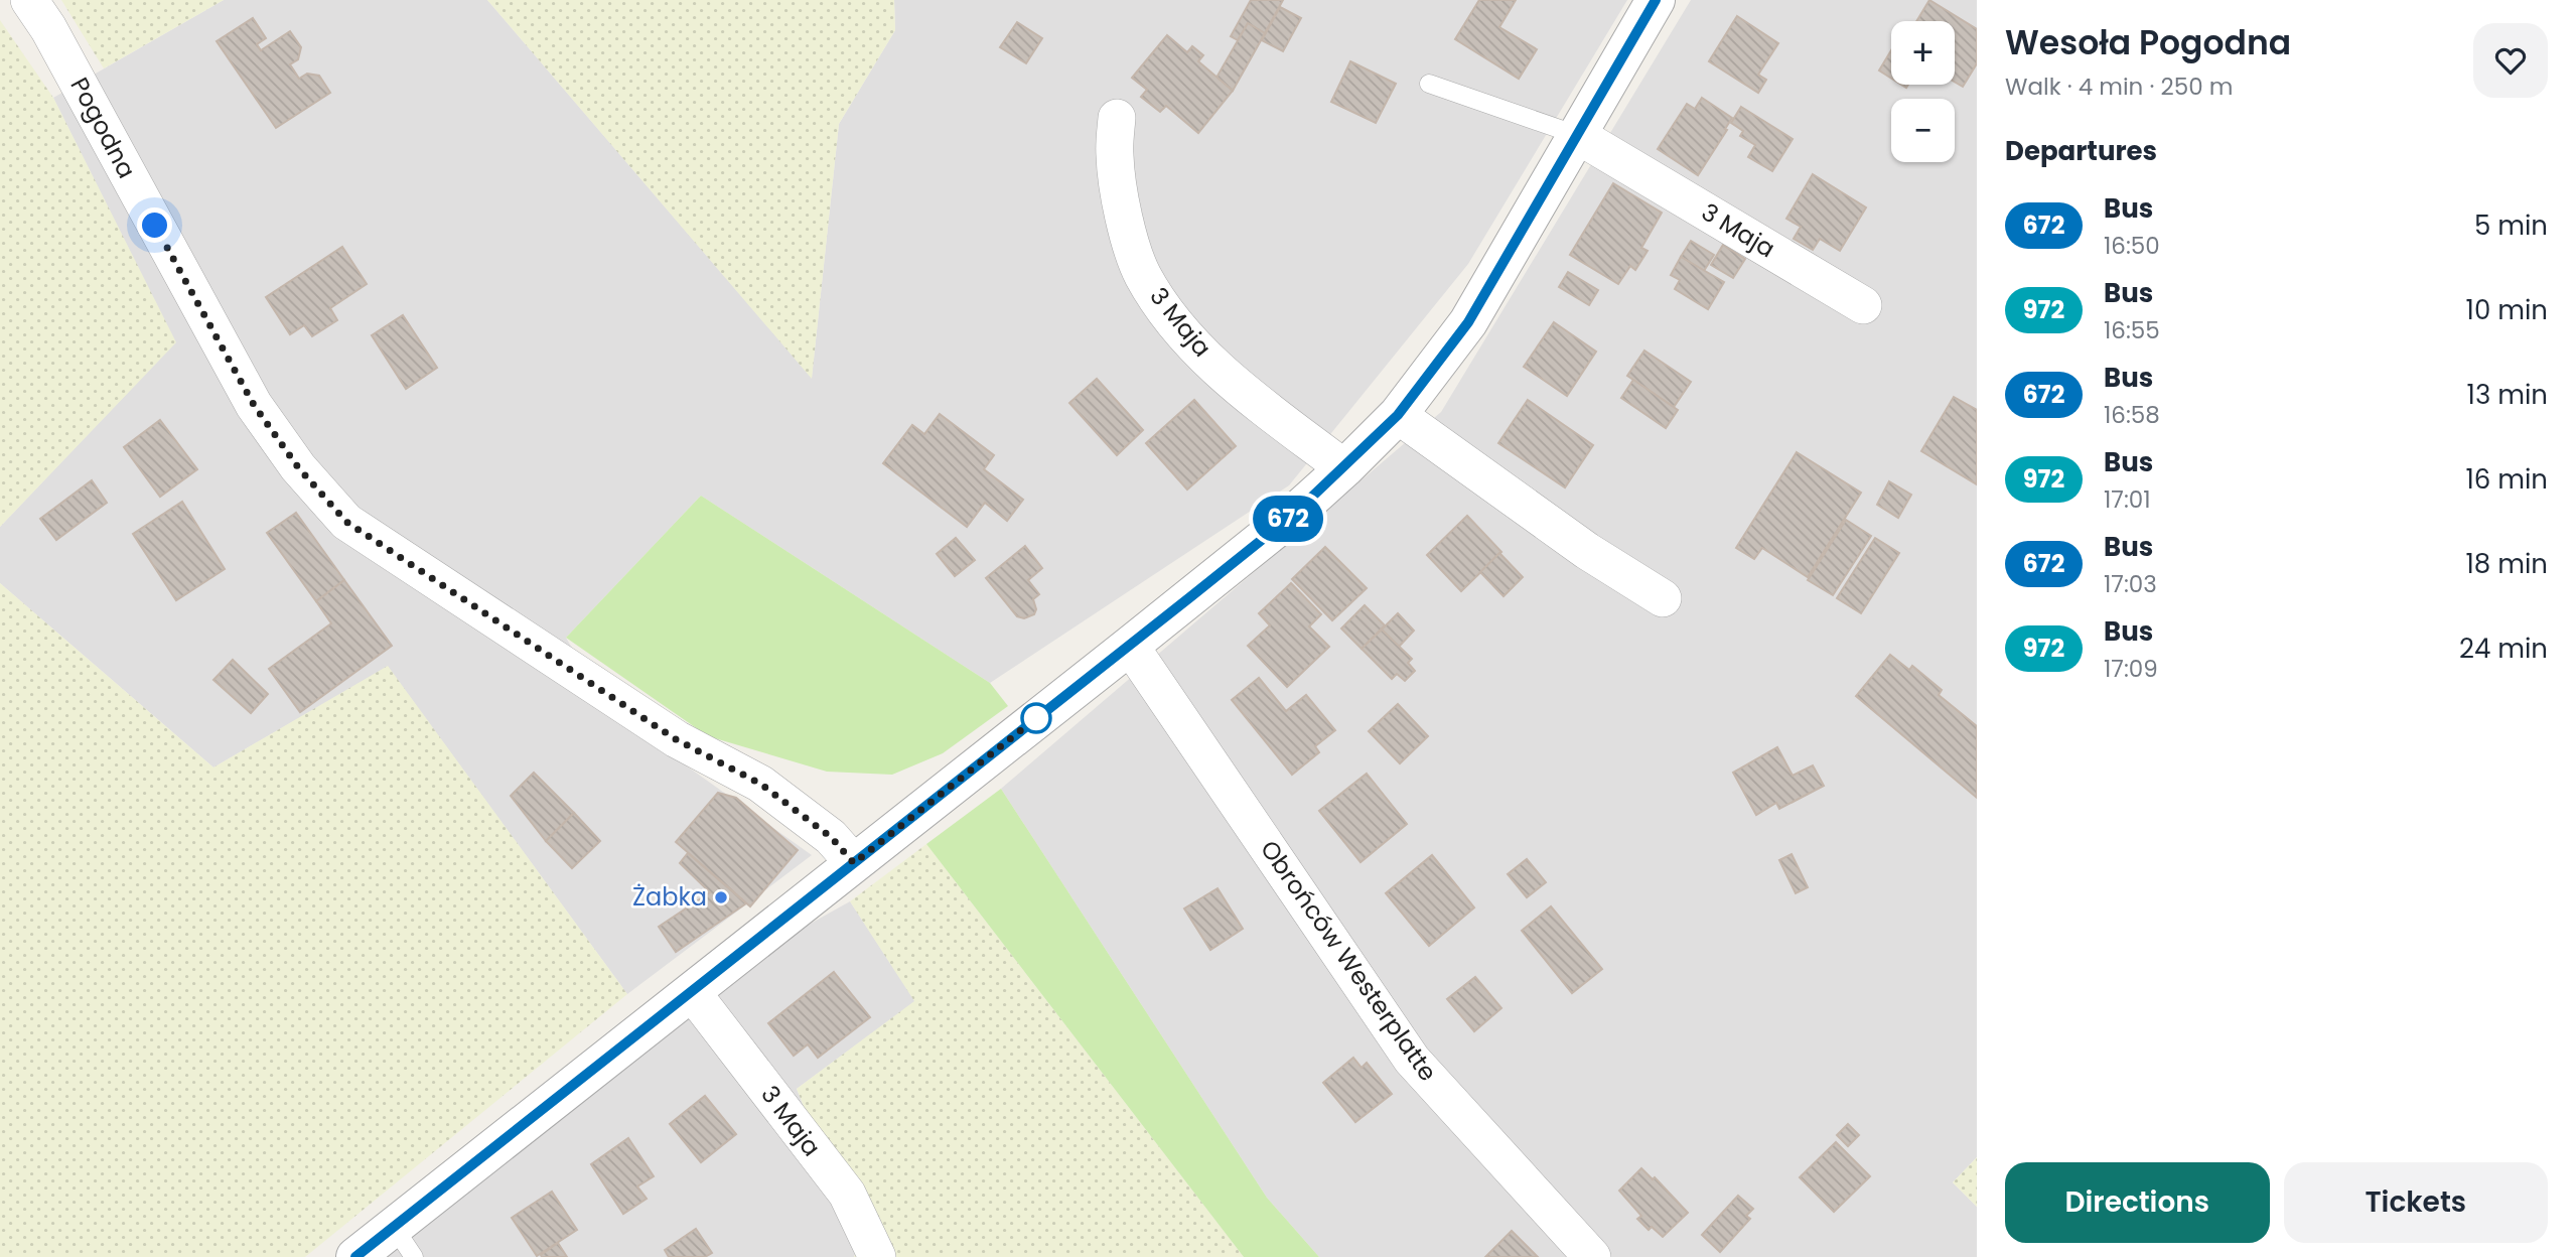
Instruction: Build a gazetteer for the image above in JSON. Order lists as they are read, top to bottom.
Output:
{
  "streets": {
    "street": ["Pogodna", "3 Maja", "Obrońców Westerplatte"]
  },
  "places": ["Żabka"],
  "lines": ["bus line 672"],
  "page": {
    "on_map": "672",
    "heading": [
      ["Wesoła Pogodna", "Walk · 4 min · 250 m"],
      "Departures"
    ],
    "map_buttons": ["+", "−"],
    "list": [
      {
        "mark": "672",
        "name": "Bus",
        "note": "16:50",
        "value": "5 min"
      },
      {
        "mark": "972",
        "name": "Bus",
        "note": "16:55",
        "value": "10 min"
      },
      {
        "mark": "672",
        "name": "Bus",
        "note": "16:58",
        "value": "13 min"
      },
      {
        "mark": "972",
        "name": "Bus",
        "note": "17:01",
        "value": "16 min"
      },
      {
        "mark": "672",
        "name": "Bus",
        "note": "17:03",
        "value": "18 min"
      },
      {
        "mark": "972",
        "name": "Bus",
        "note": "17:09",
        "value": "24 min"
      }
    ],
    "buttons": ["Directions", "Tickets"]
  }
}
